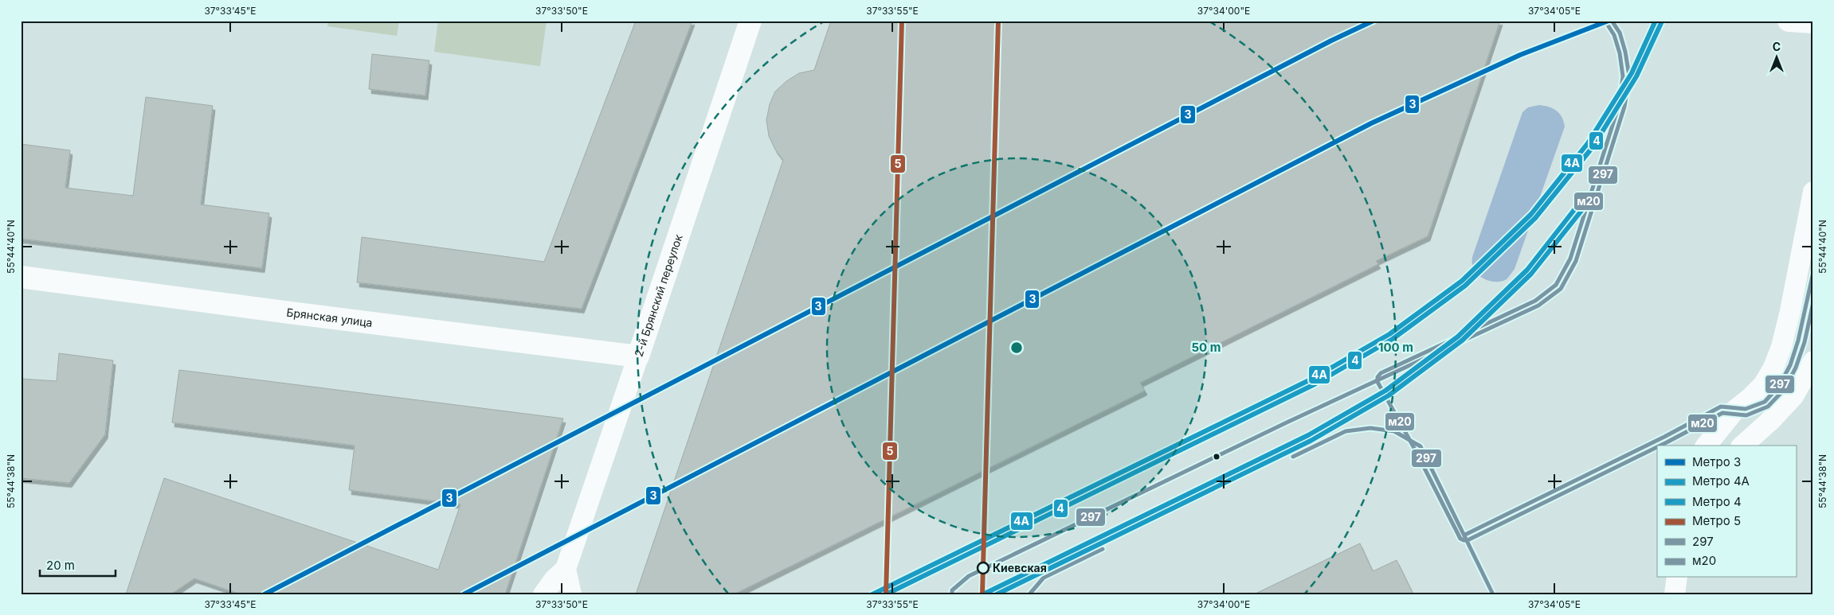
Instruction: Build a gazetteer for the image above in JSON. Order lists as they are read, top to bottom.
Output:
{
  "streets": {
    "street": ["2-й Брянский переулок", "Брянская улица"]
  },
  "crossings": [
    ["2-й Брянский переулок", "Брянская улица"]
  ],
  "places": ["Киевская"],
  "lines": [
    "metro line 3",
    "metro line 4А",
    "metro line 5",
    "transit line 297",
    "metro line 4",
    "transit line м20"
  ],
  "legend": [
    "Метро 3",
    "Метро 4А",
    "Метро 4",
    "Метро 5",
    "297",
    "м20"
  ],
  "scale_bar": "20 m",
  "north": "top",
  "coordinates": [
    "37°33'45\"E",
    "37°33'50\"E",
    "37°33'55\"E",
    "37°34'00\"E",
    "37°34'05\"E",
    "55°44'40\"N",
    "55°44'38\"N"
  ],
  "rings": ["50 m", "100 m"]
}
